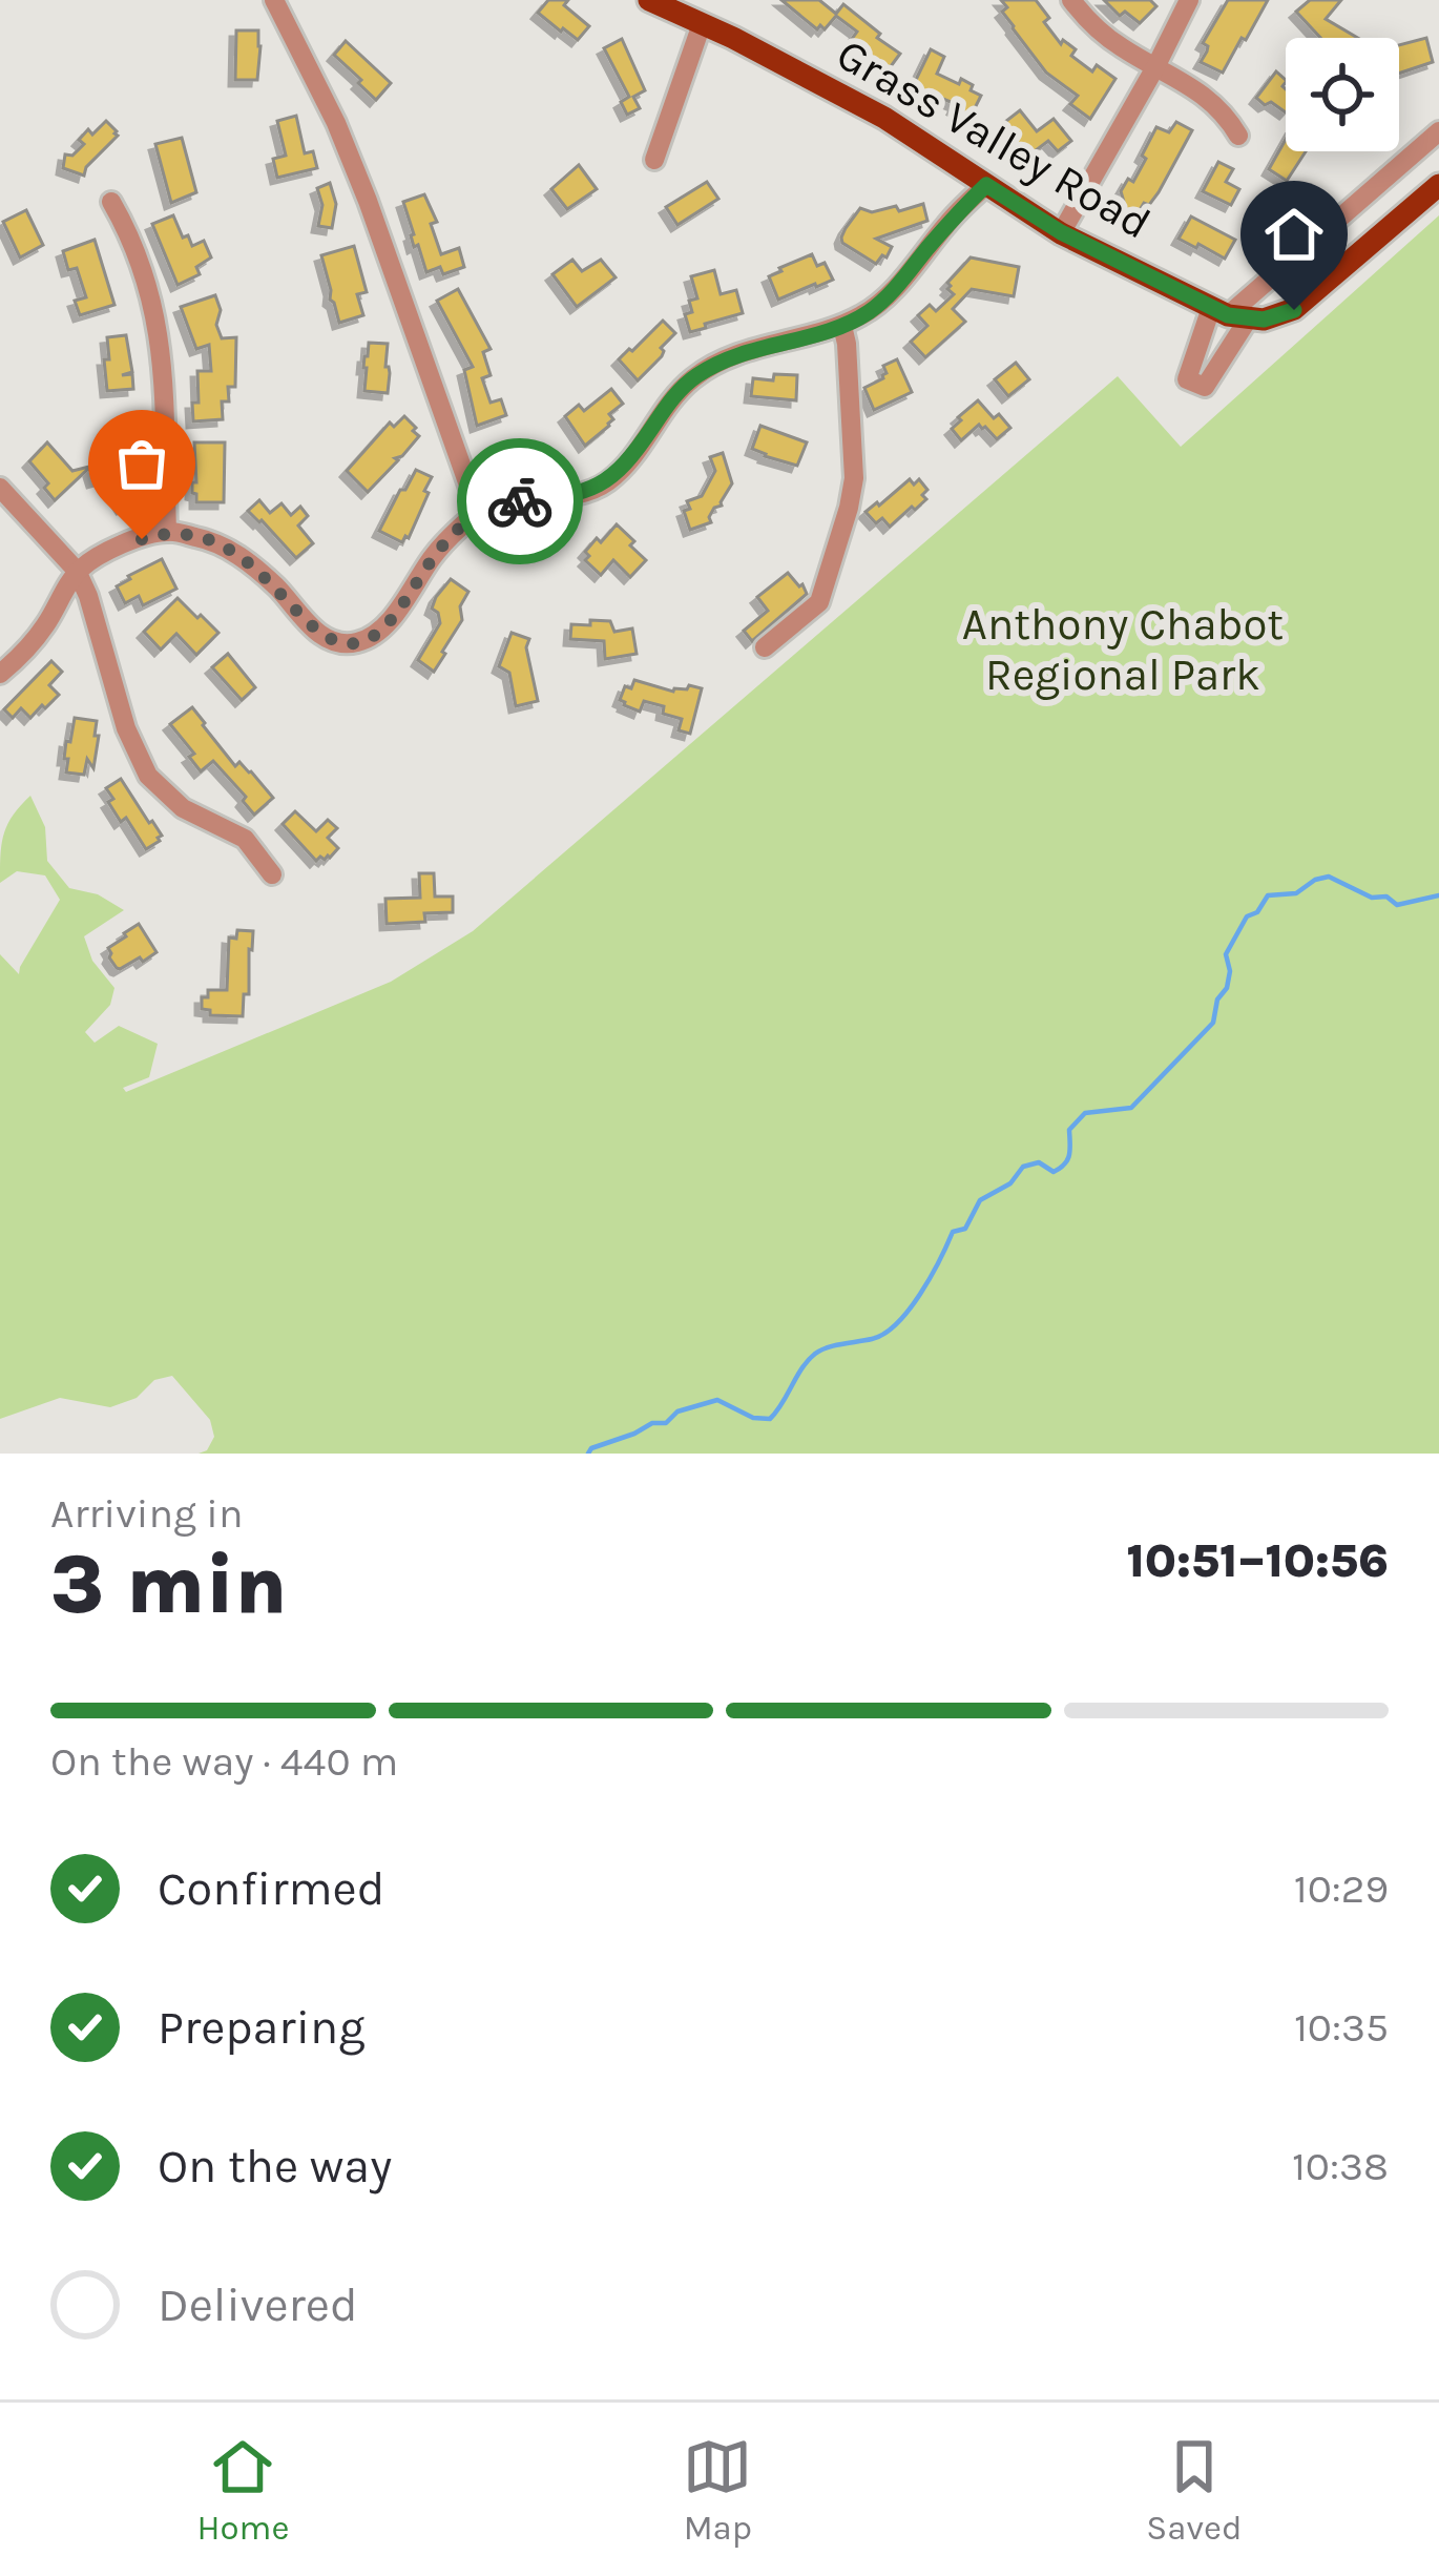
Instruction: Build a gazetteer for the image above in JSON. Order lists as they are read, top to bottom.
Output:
{
  "streets": {
    "main road": ["Grass Valley Road"]
  },
  "parks": ["Anthony Chabot Regional Park"],
  "page": {
    "heading": ["3 min", "Arriving in", "10:51–10:56"],
    "bar": "On the way · 440 m",
    "list": [
      ["Confirmed", "10:29"],
      ["Preparing", "10:35"],
      ["On the way", "10:38"],
      "Delivered"
    ],
    "tabs": ["Home", "Map", "Saved"]
  }
}
